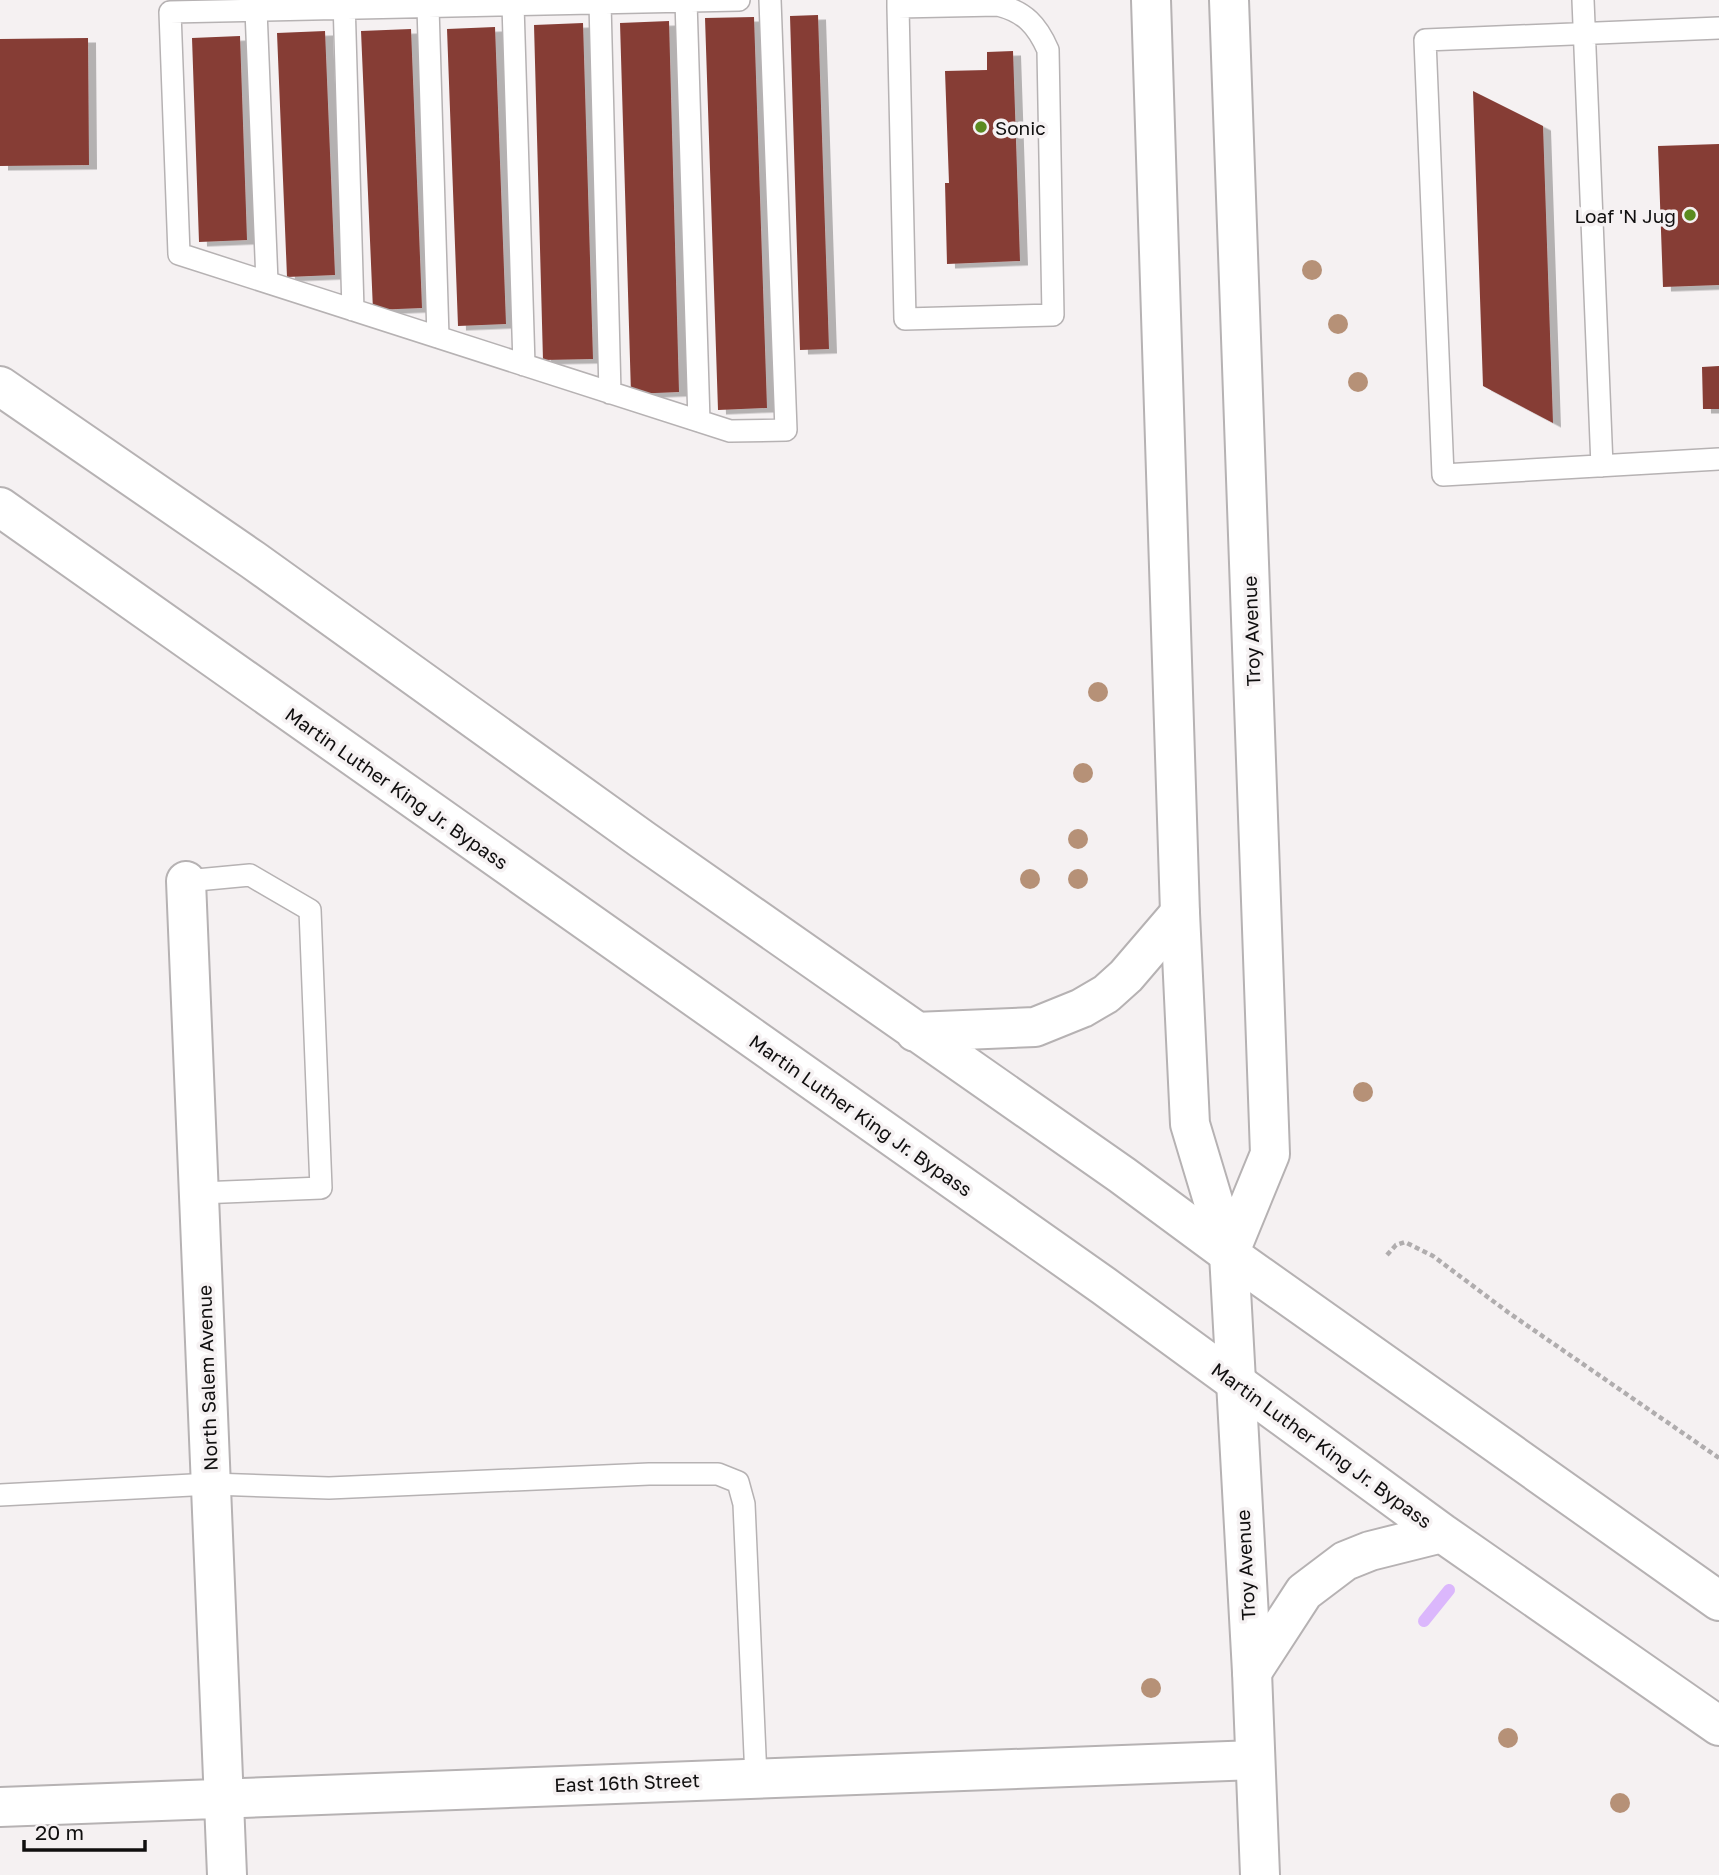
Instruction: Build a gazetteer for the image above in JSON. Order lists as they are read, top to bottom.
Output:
{
  "streets": {
    "main road": [
      "Troy Avenue",
      "Martin Luther King Jr. Bypass",
      "North Salem Avenue",
      "East 16th Street"
    ]
  },
  "crossings": [
    ["Troy Avenue", "Martin Luther King Jr. Bypass"],
    ["Troy Avenue", "East 16th Street"],
    ["North Salem Avenue", "East 16th Street"]
  ],
  "places": ["Sonic", "Loaf 'N Jug"],
  "scale_bar": "20 m"
}
